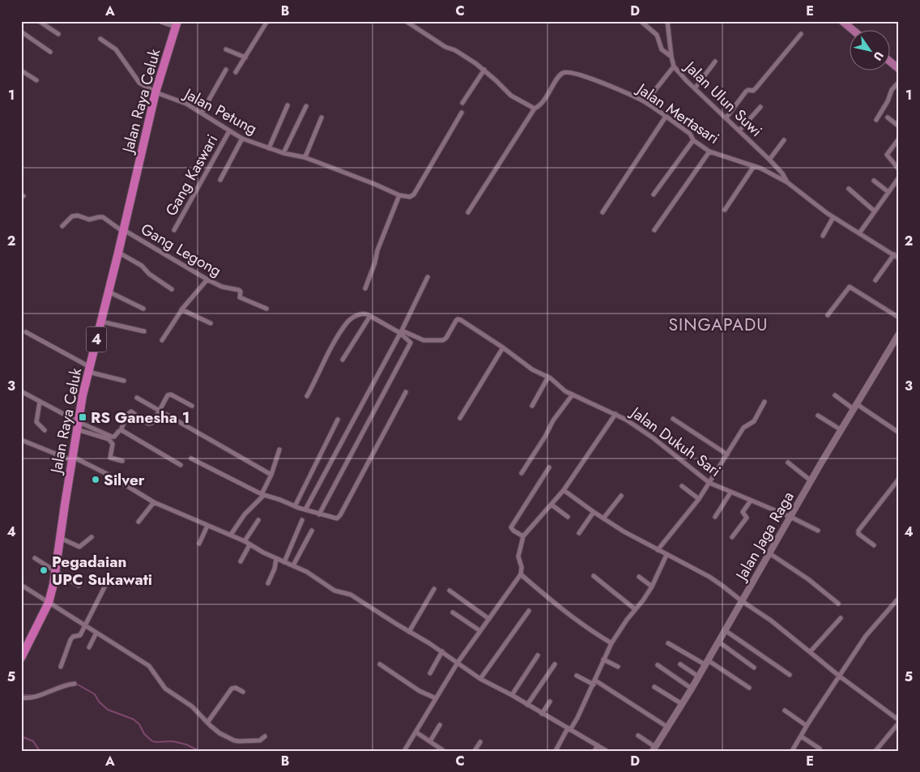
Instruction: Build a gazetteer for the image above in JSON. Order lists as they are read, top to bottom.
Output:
{
  "streets": {
    "highway": ["Jalan Raya Celuk", "4"],
    "street": [
      "Jalan Ulun Suwi",
      "Jalan Petung",
      "Jalan Mertasari",
      "Gang Kaswari",
      "Gang Legong",
      "Jalan Dukuh Sari",
      "Jalan Jaga Raga"
    ]
  },
  "crossings": [
    ["Jalan Ulun Suwi", "Jalan Mertasari"],
    ["Jalan Raya Celuk", "Jalan Petung"],
    ["Jalan Raya Celuk", "Gang Legong"],
    ["Jalan Petung", "Gang Kaswari"],
    ["Jalan Dukuh Sari", "Jalan Jaga Raga"]
  ],
  "districts": ["SINGAPADU"],
  "places": {
    "transit": ["RS Ganesha 1"],
    "other": ["Silver", "Pegadaian UPC Sukawati"]
  },
  "north": "bottom right",
  "grid": {
    "columns": [
      "A",
      "B",
      "C",
      "D",
      "E"
    ],
    "rows": [
      "1",
      "2",
      "3",
      "4",
      "5"
    ]
  }
}
